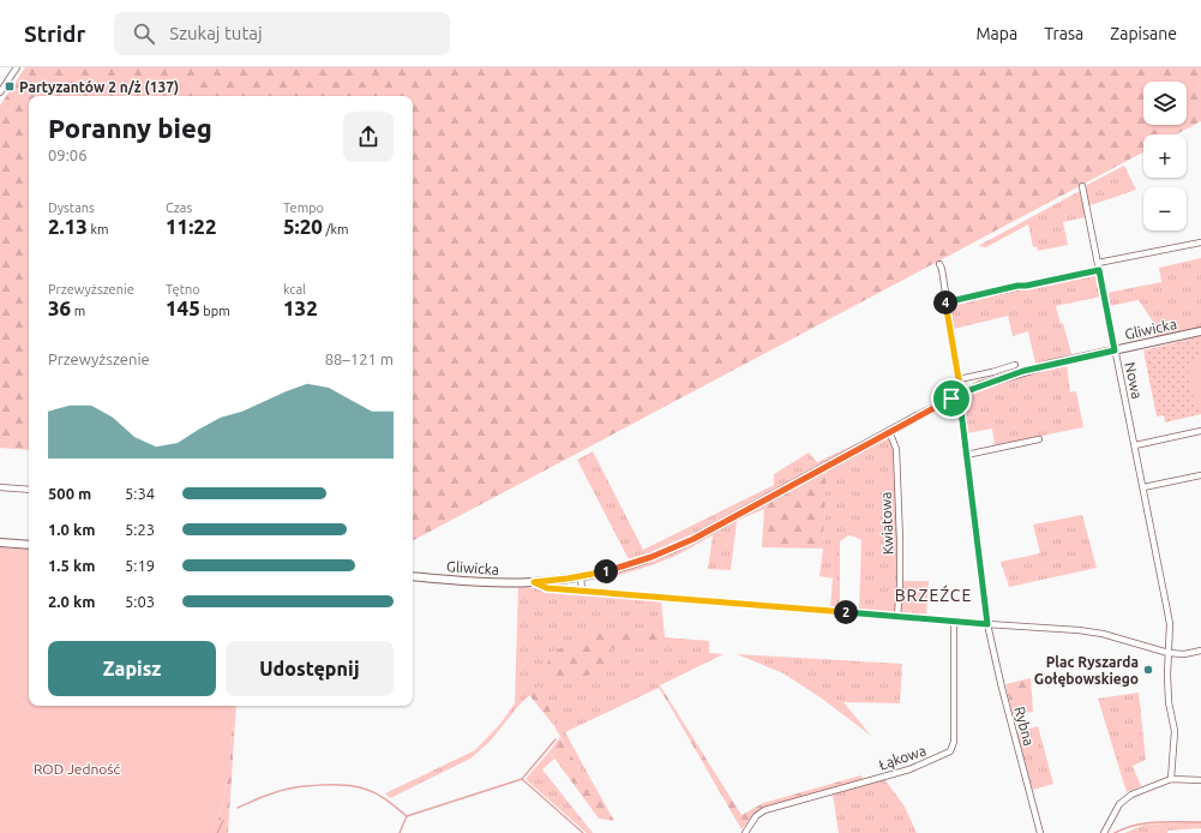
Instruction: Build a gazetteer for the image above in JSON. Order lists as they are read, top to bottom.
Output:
{
  "streets": {
    "main road": ["Gliwicka"],
    "street": [
      "Nowa",
      "Kwiatowa",
      "Rybna",
      "Łąkowa"
    ]
  },
  "crossings": [
    ["Gliwicka", "Nowa"],
    ["Gliwicka", "Kwiatowa"],
    ["Gliwicka", "Rybna"],
    ["Gliwicka", "Łąkowa"]
  ],
  "districts": ["BRZEŹCE"],
  "parks": ["ROD Jedność"],
  "places": {
    "transit": ["Partyzantów 2 n/ż (137)"],
    "other": ["Plac Ryszarda Gołębowskiego"]
  },
  "page": {
    "header": "Stridr",
    "search": "Szukaj tutaj",
    "nav": ["Mapa", "Trasa", "Zapisane"],
    "map_buttons": ["+", "−"],
    "heading": ["Poranny bieg", "09:06"],
    "stats": [
      ["Dystans", "2.13 km"],
      ["Czas", "11:22"],
      ["Tempo", "5:20 /km"],
      ["Przewyższenie", "36 m"],
      ["Tętno", "145 bpm"],
      ["kcal", "132"]
    ],
    "pins": ["4", "1", "2"],
    "chart": ["Przewyższenie", "88–121 m"],
    "list": [
      {
        "name": "500 m",
        "note": "5:34"
      },
      {
        "name": "1.0 km",
        "note": "5:23"
      },
      {
        "name": "1.5 km",
        "note": "5:19"
      },
      {
        "name": "2.0 km",
        "note": "5:03"
      }
    ],
    "buttons": ["Zapisz", "Udostępnij"]
  }
}
